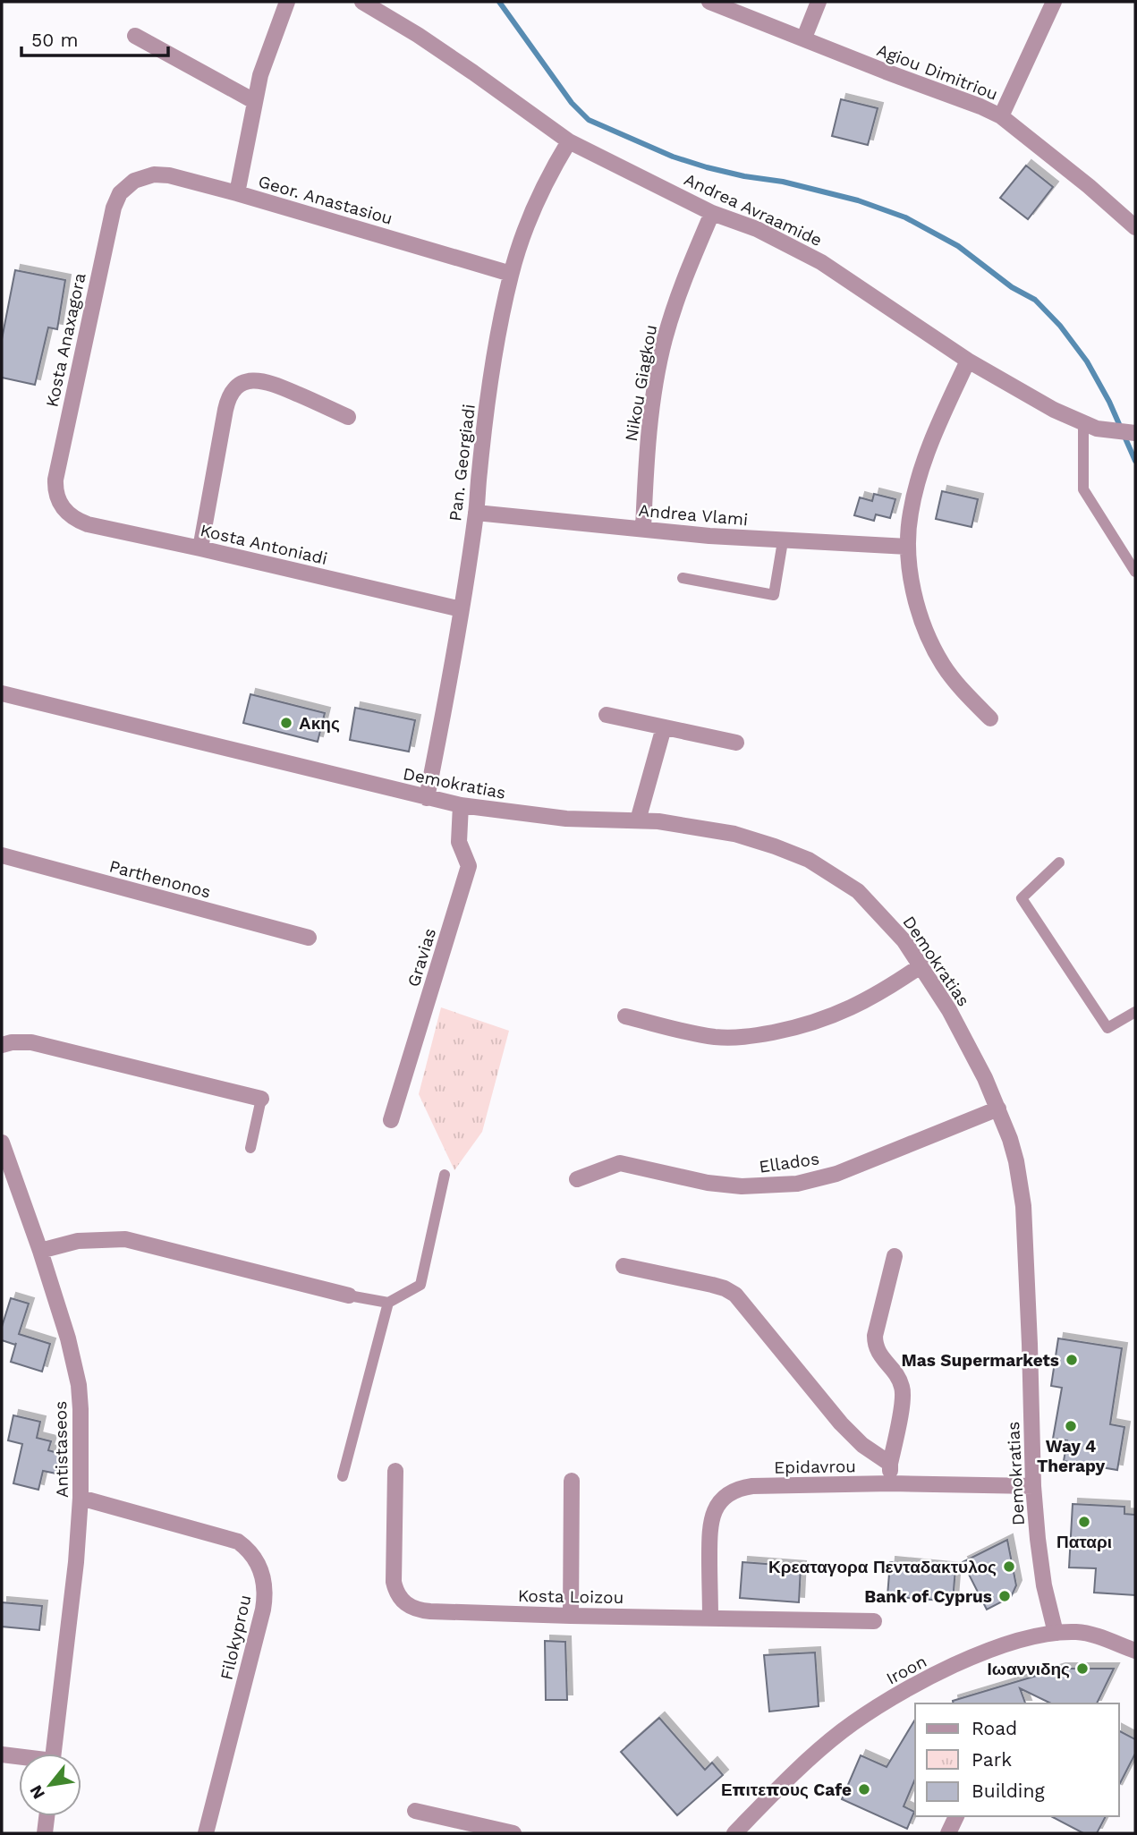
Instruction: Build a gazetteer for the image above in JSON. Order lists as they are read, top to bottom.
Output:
{
  "streets": {
    "street": [
      "Agiou Dimitriou",
      "Geor. Anastasiou",
      "Andrea Avraamide",
      "Kosta Anaxagora",
      "Nikou Giagkou",
      "Pan. Georgiadi",
      "Andrea Vlami",
      "Kosta Antoniadi",
      "Demokratias",
      "Parthenonos",
      "Gravias",
      "Ellados",
      "Antistaseos",
      "Epidavrou",
      "Kosta Loizou",
      "Filokyprou",
      "Iroon"
    ]
  },
  "crossings": [
    ["Geor. Anastasiou", "Kosta Anaxagora"],
    ["Geor. Anastasiou", "Pan. Georgiadi"],
    ["Andrea Avraamide", "Nikou Giagkou"],
    ["Andrea Avraamide", "Pan. Georgiadi"],
    ["Kosta Anaxagora", "Kosta Antoniadi"],
    ["Nikou Giagkou", "Andrea Vlami"],
    ["Pan. Georgiadi", "Andrea Vlami"],
    ["Pan. Georgiadi", "Kosta Antoniadi"],
    ["Pan. Georgiadi", "Demokratias"],
    ["Demokratias", "Gravias"],
    ["Demokratias", "Ellados"],
    ["Demokratias", "Epidavrou"],
    ["Demokratias", "Iroon"],
    ["Antistaseos", "Filokyprou"],
    ["Epidavrou", "Kosta Loizou"]
  ],
  "places": [
    "Ακης",
    "Mas Supermarkets",
    "Way 4 Therapy",
    "Παταρι",
    "Κρεαταγορα Πενταδακτυλος",
    "Bank of Cyprus",
    "Ιωαννιδης",
    "Επιτεπους Cafe"
  ],
  "legend": ["Road", "Park", "Building"],
  "scale_bar": "50 m",
  "north": "bottom left"
}
